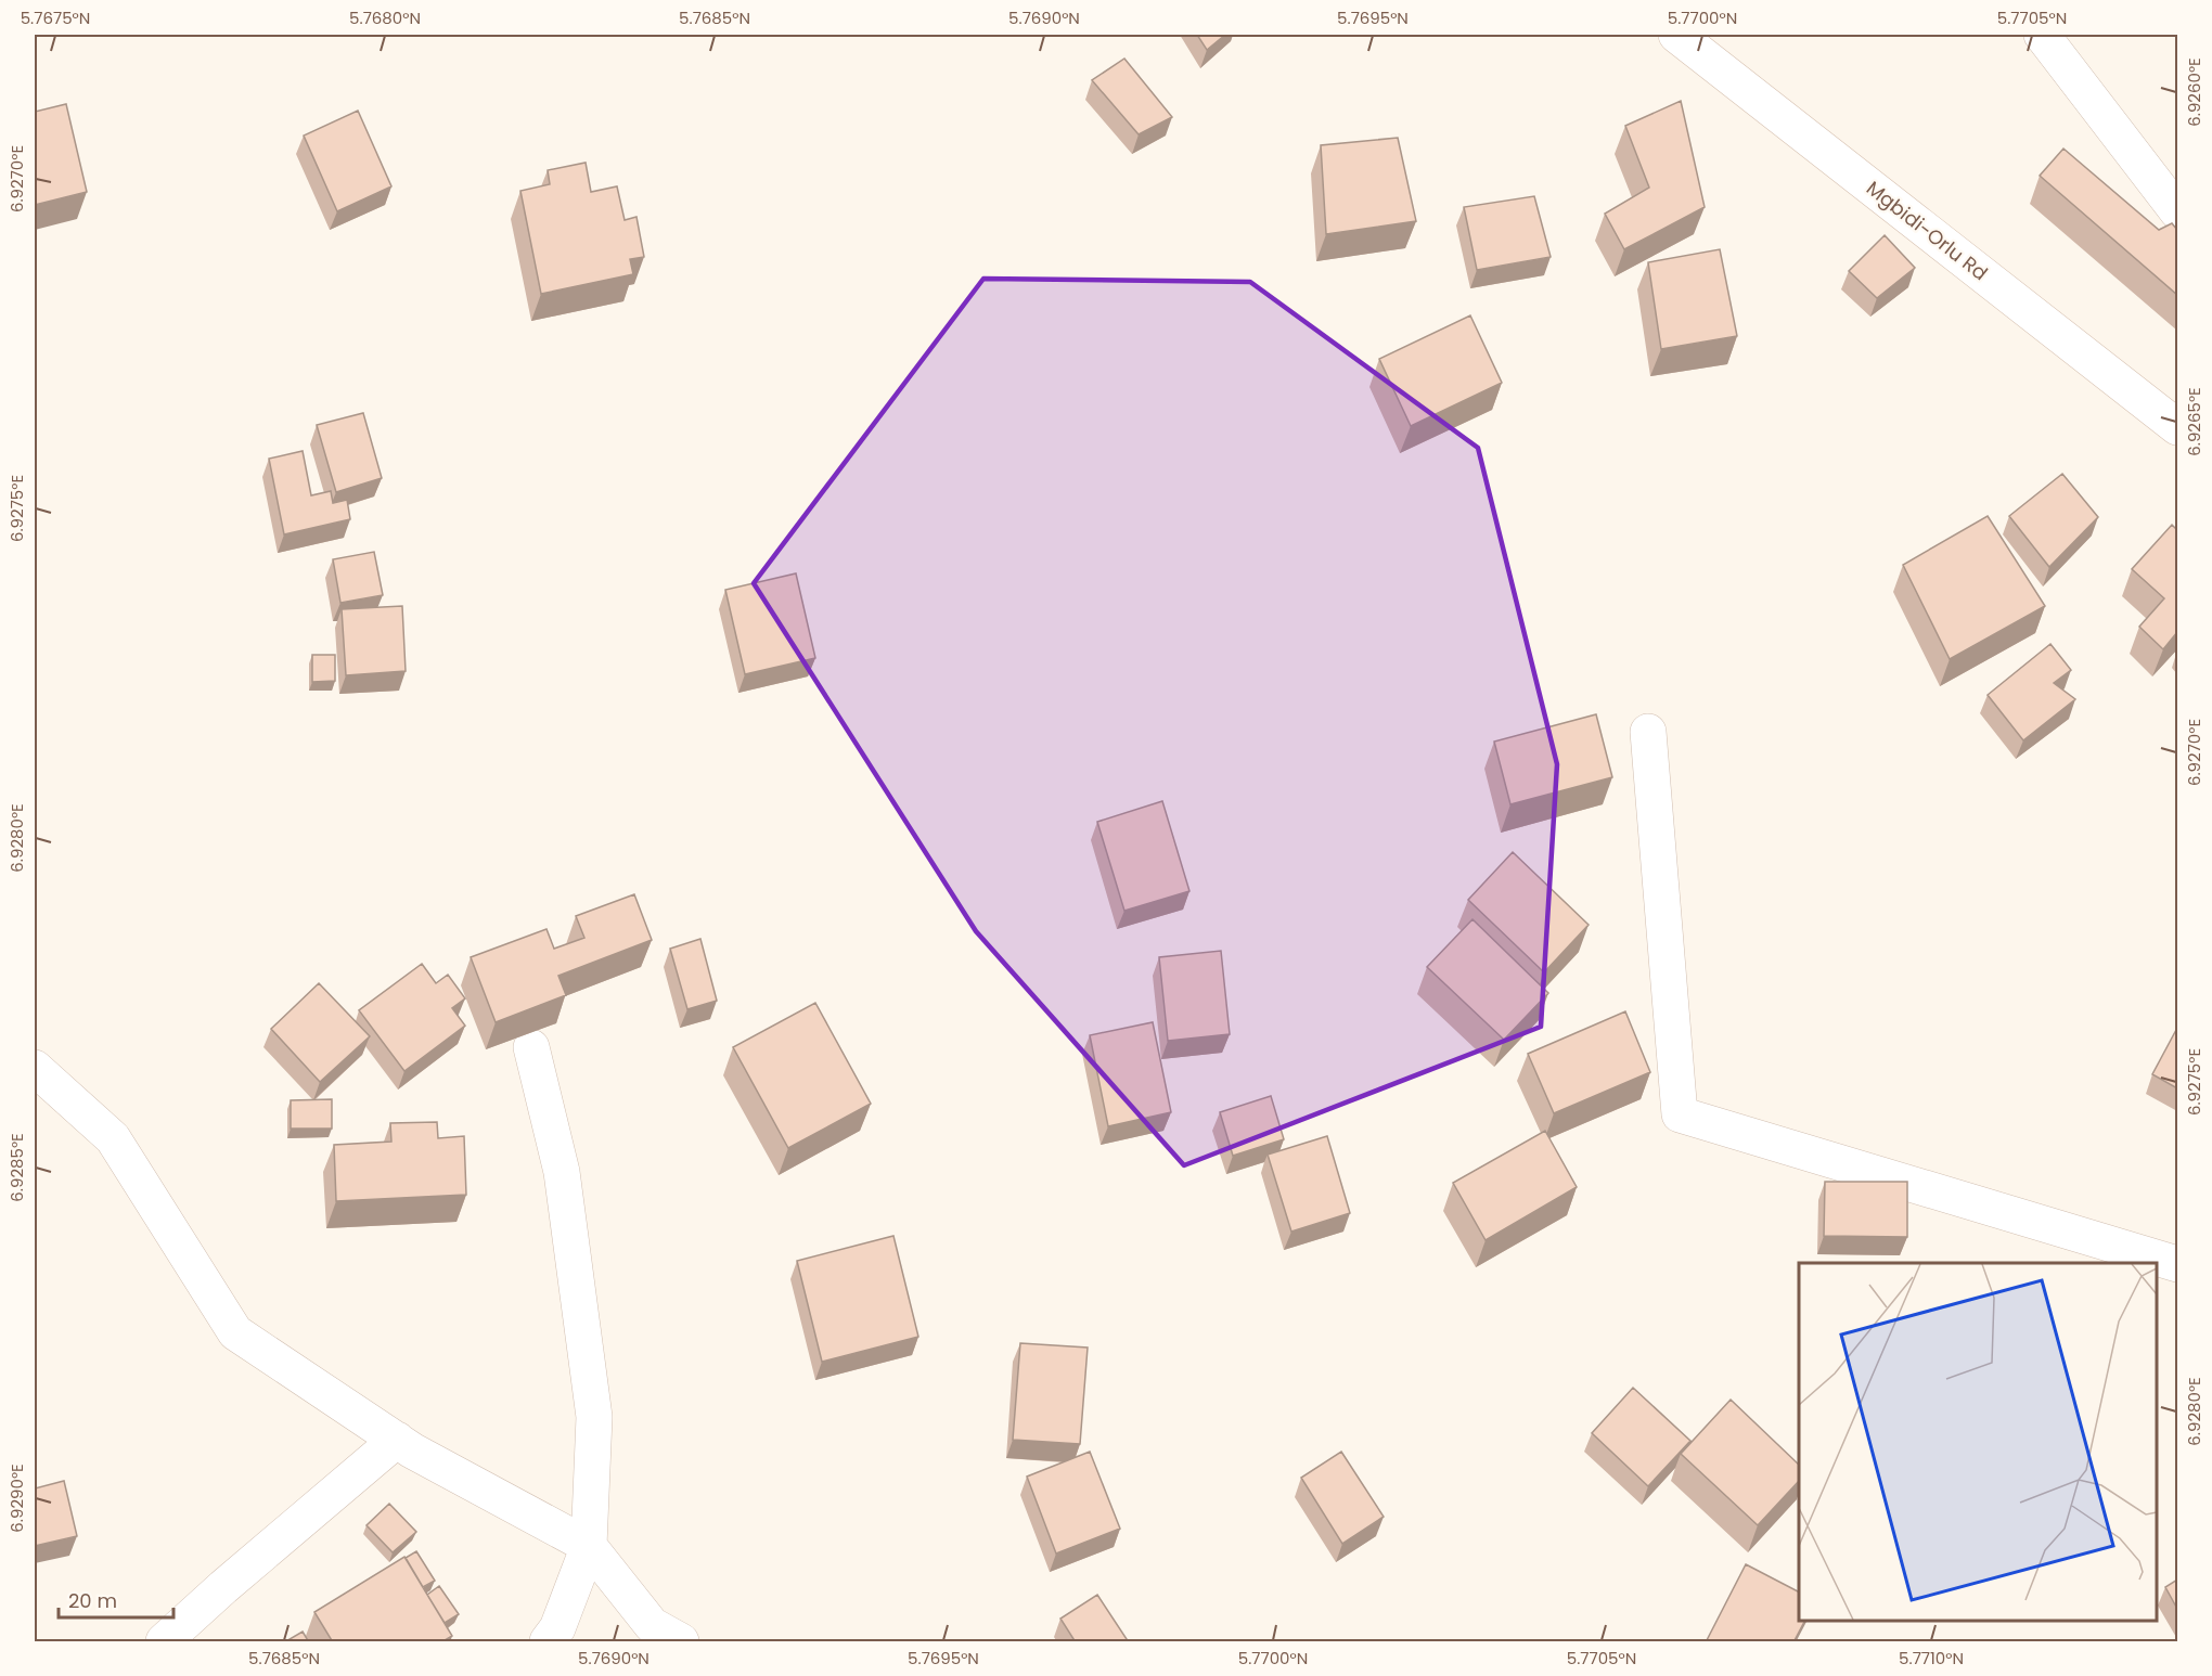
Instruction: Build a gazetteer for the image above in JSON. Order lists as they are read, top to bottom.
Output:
{
  "streets": {
    "street": ["Mgbidi-Orlu Rd"]
  },
  "scale_bar": "20 m",
  "coordinates": [
    "5.7675°N",
    "5.7680°N",
    "5.7685°N",
    "5.7690°N",
    "5.7695°N",
    "5.7700°N",
    "5.7705°N",
    "6.9260°E",
    "6.9270°E",
    "6.9265°E",
    "6.9275°E",
    "6.9280°E",
    "6.9285°E",
    "6.9290°E",
    "5.7710°N"
  ]
}
